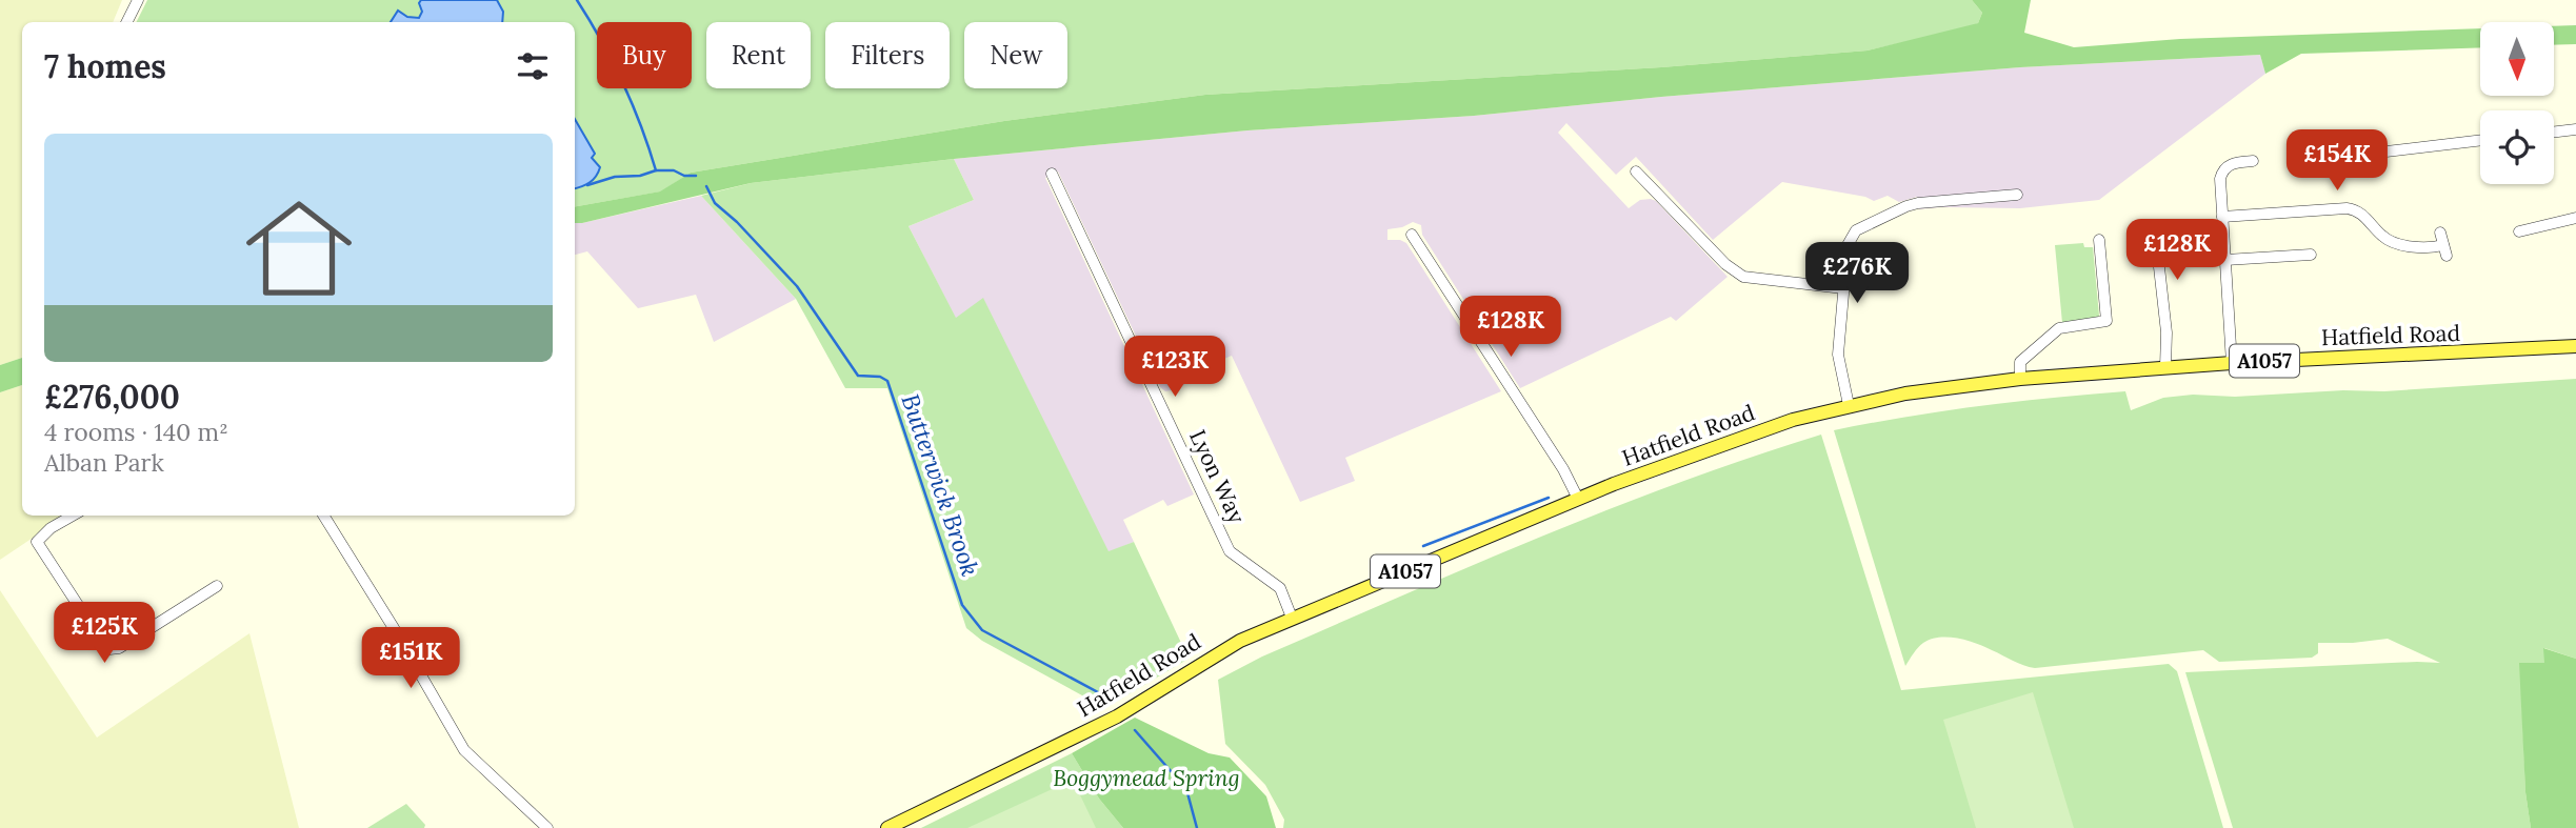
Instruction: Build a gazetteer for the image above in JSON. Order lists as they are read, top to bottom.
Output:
{
  "streets": {
    "main road": ["Hatfield Road", "A1057"],
    "street": ["Lyon Way"]
  },
  "crossings": [
    ["Hatfield Road", "Lyon Way"]
  ],
  "water": ["Butterwick Brook"],
  "parks": ["Boggymead Spring"],
  "north": "bottom",
  "page": {
    "chip": [
      "Buy",
      "Rent",
      "Filters",
      "New"
    ],
    "heading": "7 homes",
    "list": [
      {
        "name": "£276,000",
        "note": "4 rooms · 140 m² · Alban Park"
      }
    ],
    "price": [
      "£154K",
      "£128K",
      "£276K",
      "£128K",
      "£123K",
      "£125K",
      "£151K"
    ]
  }
}
